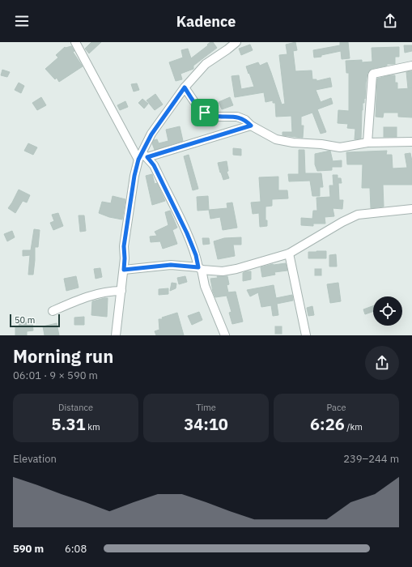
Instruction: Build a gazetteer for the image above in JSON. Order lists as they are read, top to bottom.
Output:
{
  "scale_bar": "50 m",
  "page": {
    "header": "Kadence",
    "scale": "50 m",
    "heading": ["Morning run", "06:01 · 9 × 590 m"],
    "stats": [
      ["Distance", "5.31 km"],
      ["Time", "34:10"],
      ["Pace", "6:26 /km"]
    ],
    "chart": ["Elevation", "239–244 m"],
    "list": [
      {
        "name": "590 m",
        "note": "6:08"
      }
    ]
  }
}
